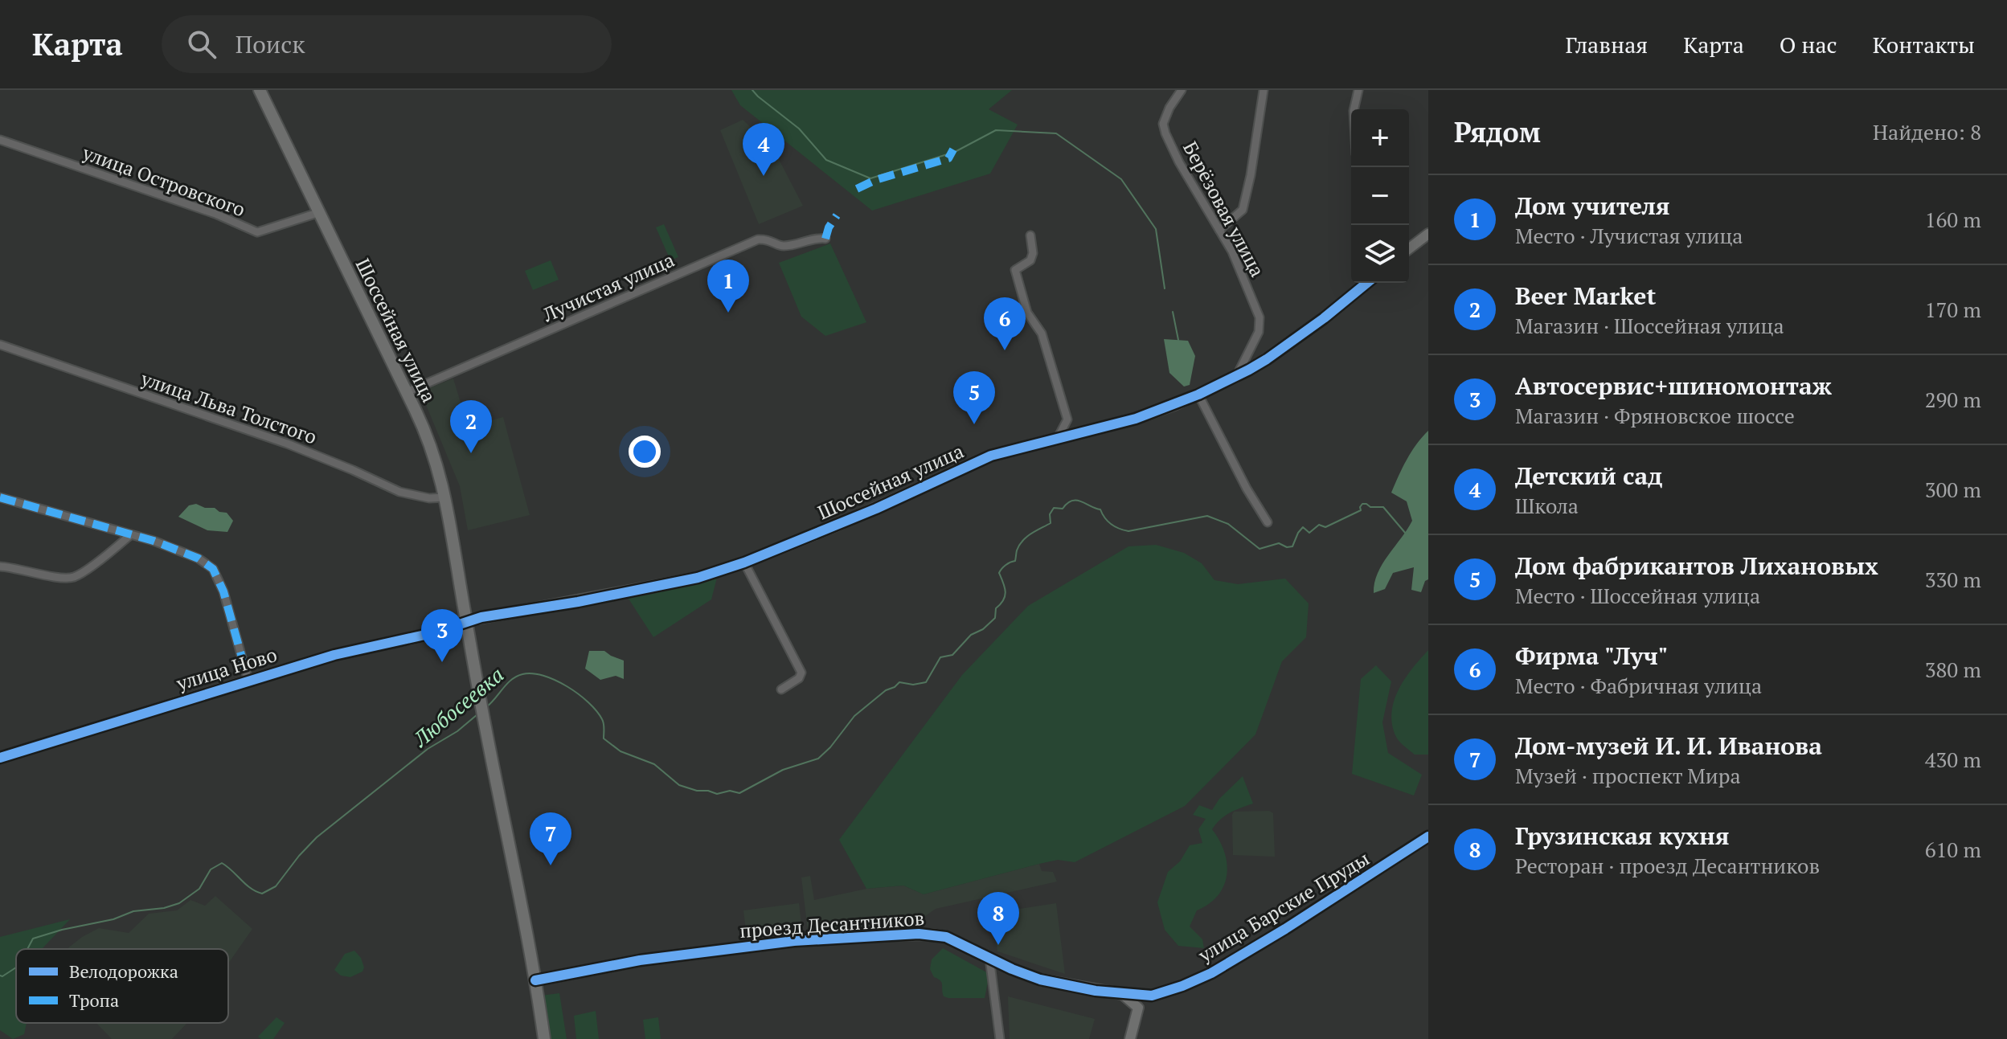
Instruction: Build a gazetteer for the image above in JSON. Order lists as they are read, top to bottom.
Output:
{
  "streets": {
    "main road": ["Шоссейная улица"],
    "street": [
      "улица Островского",
      "Берёзовая улица",
      "Лучистая улица",
      "улица Льва Толстого",
      "улица Ново",
      "улица Барские Пруды",
      "проезд Десантников"
    ]
  },
  "crossings": [
    ["улица Островского", "Шоссейная улица"],
    ["Берёзовая улица", "Шоссейная улица"],
    ["Лучистая улица", "Шоссейная улица"],
    ["Шоссейная улица", "улица Льва Толстого"],
    ["Шоссейная улица", "улица Ново"]
  ],
  "water": ["Любосеевка"],
  "legend": ["Велодорожка", "Тропа"],
  "page": {
    "header": "Карта",
    "search": "Поиск",
    "nav": [
      "Главная",
      "Карта",
      "О нас",
      "Контакты"
    ],
    "heading": ["Рядом", "Найдено: 8"],
    "map_buttons": ["+", "−"],
    "pins": [
      "4",
      "1",
      "6",
      "5",
      "2",
      "3",
      "7",
      "8"
    ],
    "list": [
      {
        "mark": "1",
        "name": "Дом учителя",
        "note": "Место · Лучистая улица",
        "value": "160 m"
      },
      {
        "mark": "2",
        "name": "Beer Market",
        "note": "Магазин · Шоссейная улица",
        "value": "170 m"
      },
      {
        "mark": "3",
        "name": "Автосервис+шиномонтаж",
        "note": "Магазин · Фряновское шоссе",
        "value": "290 m"
      },
      {
        "mark": "4",
        "name": "Детский сад",
        "note": "Школа",
        "value": "300 m"
      },
      {
        "mark": "5",
        "name": "Дом фабрикантов Лихановых",
        "note": "Место · Шоссейная улица",
        "value": "330 m"
      },
      {
        "mark": "6",
        "name": "Фирма \"Луч\"",
        "note": "Место · Фабричная улица",
        "value": "380 m"
      },
      {
        "mark": "7",
        "name": "Дом-музей И. И. Иванова",
        "note": "Музей · проспект Мира",
        "value": "430 m"
      },
      {
        "mark": "8",
        "name": "Грузинская кухня",
        "note": "Ресторан · проезд Десантников",
        "value": "610 m"
      }
    ]
  }
}
